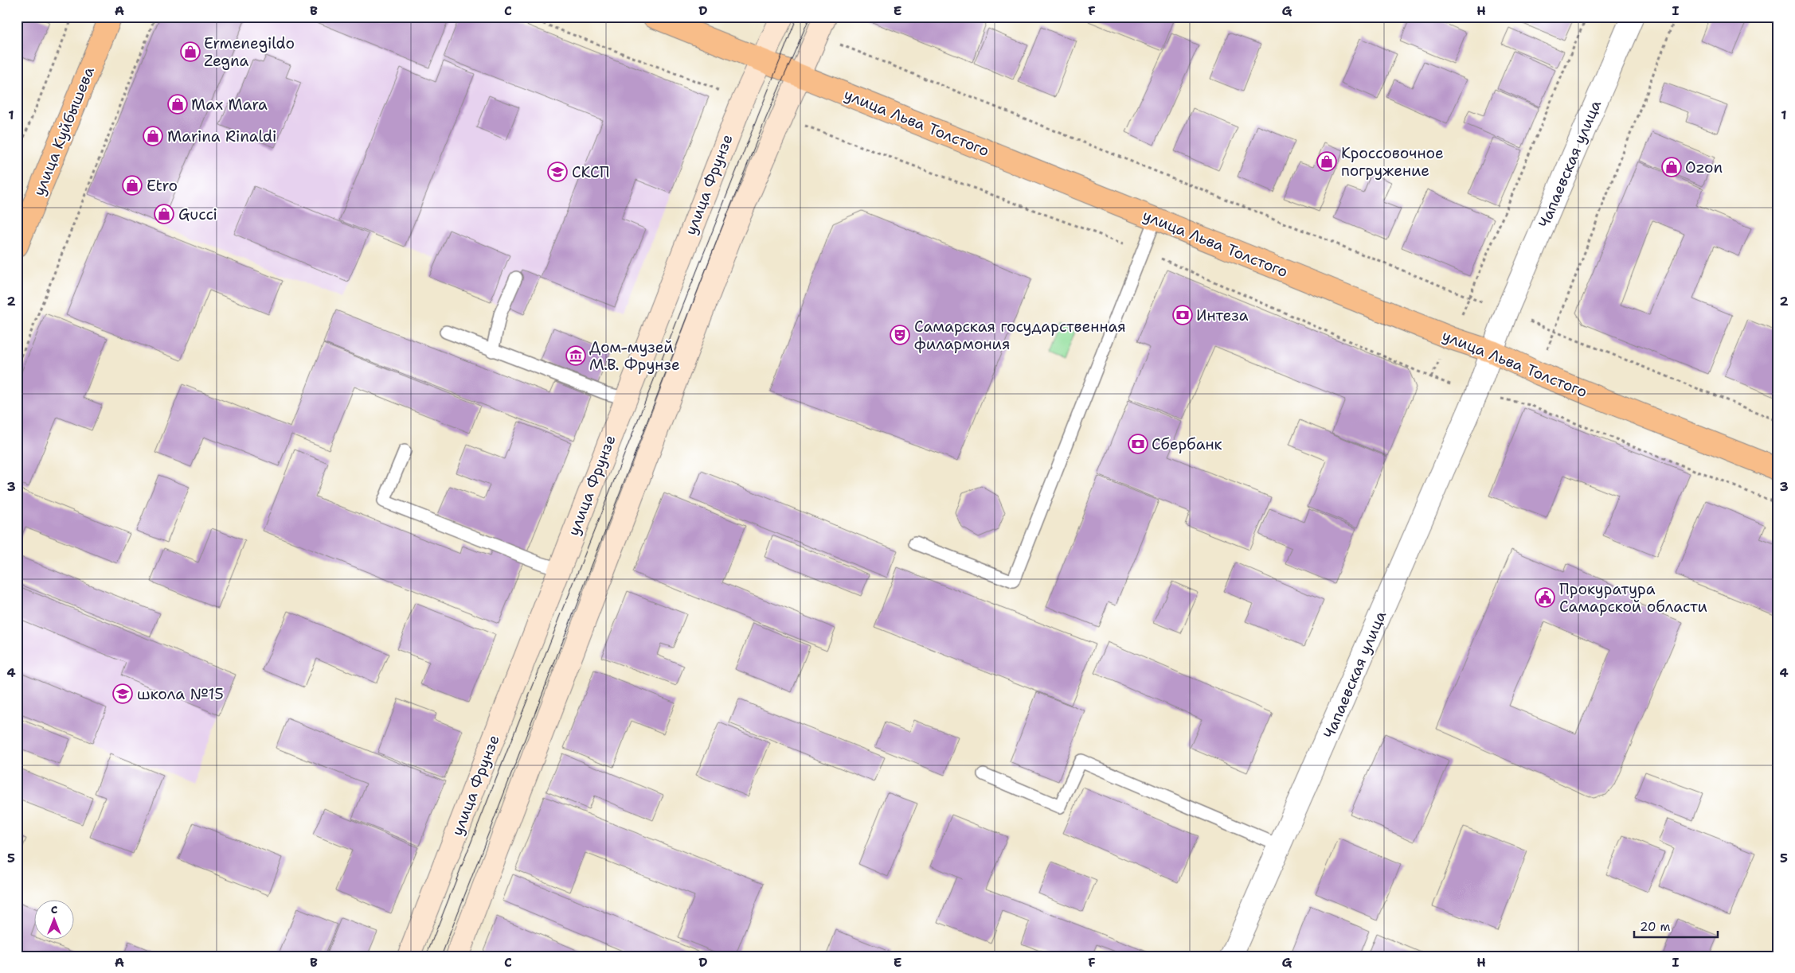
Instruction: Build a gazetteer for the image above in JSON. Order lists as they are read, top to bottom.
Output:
{
  "streets": {
    "main road": ["улица Льва Толстого", "улица Куйбышева", "улица Фрунзе"],
    "street": ["Чапаевская улица"]
  },
  "crossings": [
    ["улица Льва Толстого", "Чапаевская улица"],
    ["улица Льва Толстого", "улица Фрунзе"]
  ],
  "places": {
    "shop": [
      "Ermenegildo Zegna",
      "Max Mara",
      "Marina Rinaldi",
      "Кроссовочное погружение",
      "Ozon",
      "Etro",
      "Gucci"
    ],
    "school or university": ["СКСП", "школа №15"],
    "bank": ["Интеза", "Сбербанк"],
    "theatre": ["Самарская государственная филармония"],
    "museum": ["Дом-музей М.В. Фрунзе"],
    "public building": ["Прокуратура Самарской области"]
  },
  "scale_bar": "20 m",
  "north": "top",
  "grid": {
    "columns": [
      "A",
      "B",
      "C",
      "D",
      "E",
      "F",
      "G",
      "H",
      "I"
    ],
    "rows": [
      "1",
      "2",
      "3",
      "4",
      "5"
    ]
  }
}
